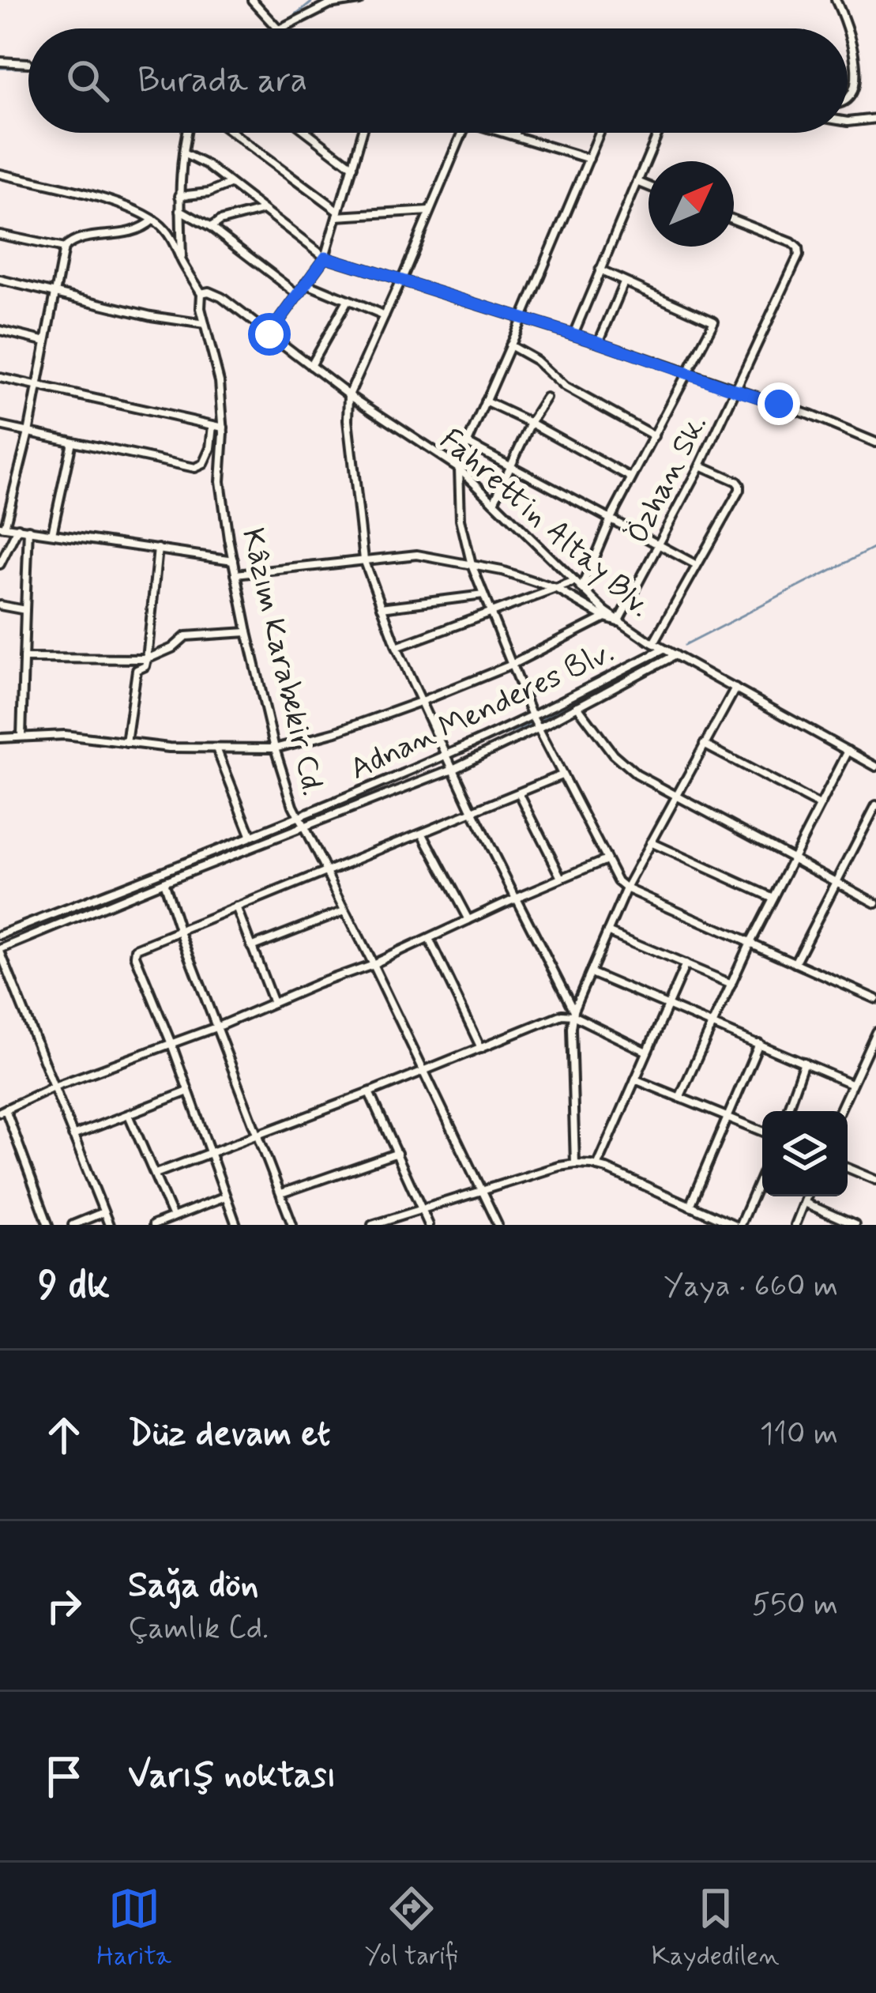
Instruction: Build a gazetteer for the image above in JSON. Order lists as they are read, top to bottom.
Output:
{
  "streets": {
    "street": [
      "Özhan Sk.",
      "Fahrettin Altay Blv.",
      "Kâzım Karabekir Cd.",
      "Adnan Menderes Blv."
    ]
  },
  "crossings": [
    ["Özhan Sk.", "Fahrettin Altay Blv."],
    ["Fahrettin Altay Blv.", "Kâzım Karabekir Cd."],
    ["Fahrettin Altay Blv.", "Adnan Menderes Blv."],
    ["Kâzım Karabekir Cd.", "Adnan Menderes Blv."]
  ],
  "north": "top right",
  "page": {
    "search": "Burada ara",
    "heading": ["9 dk", "Yaya · 660 m"],
    "list": [
      ["Düz devam et", "110 m"],
      ["Sağa dön", "Çamlık Cd.", "550 m"],
      "Varış noktası"
    ],
    "nav": ["Harita", "Yol tarifi", "Kaydedilen"]
  }
}
